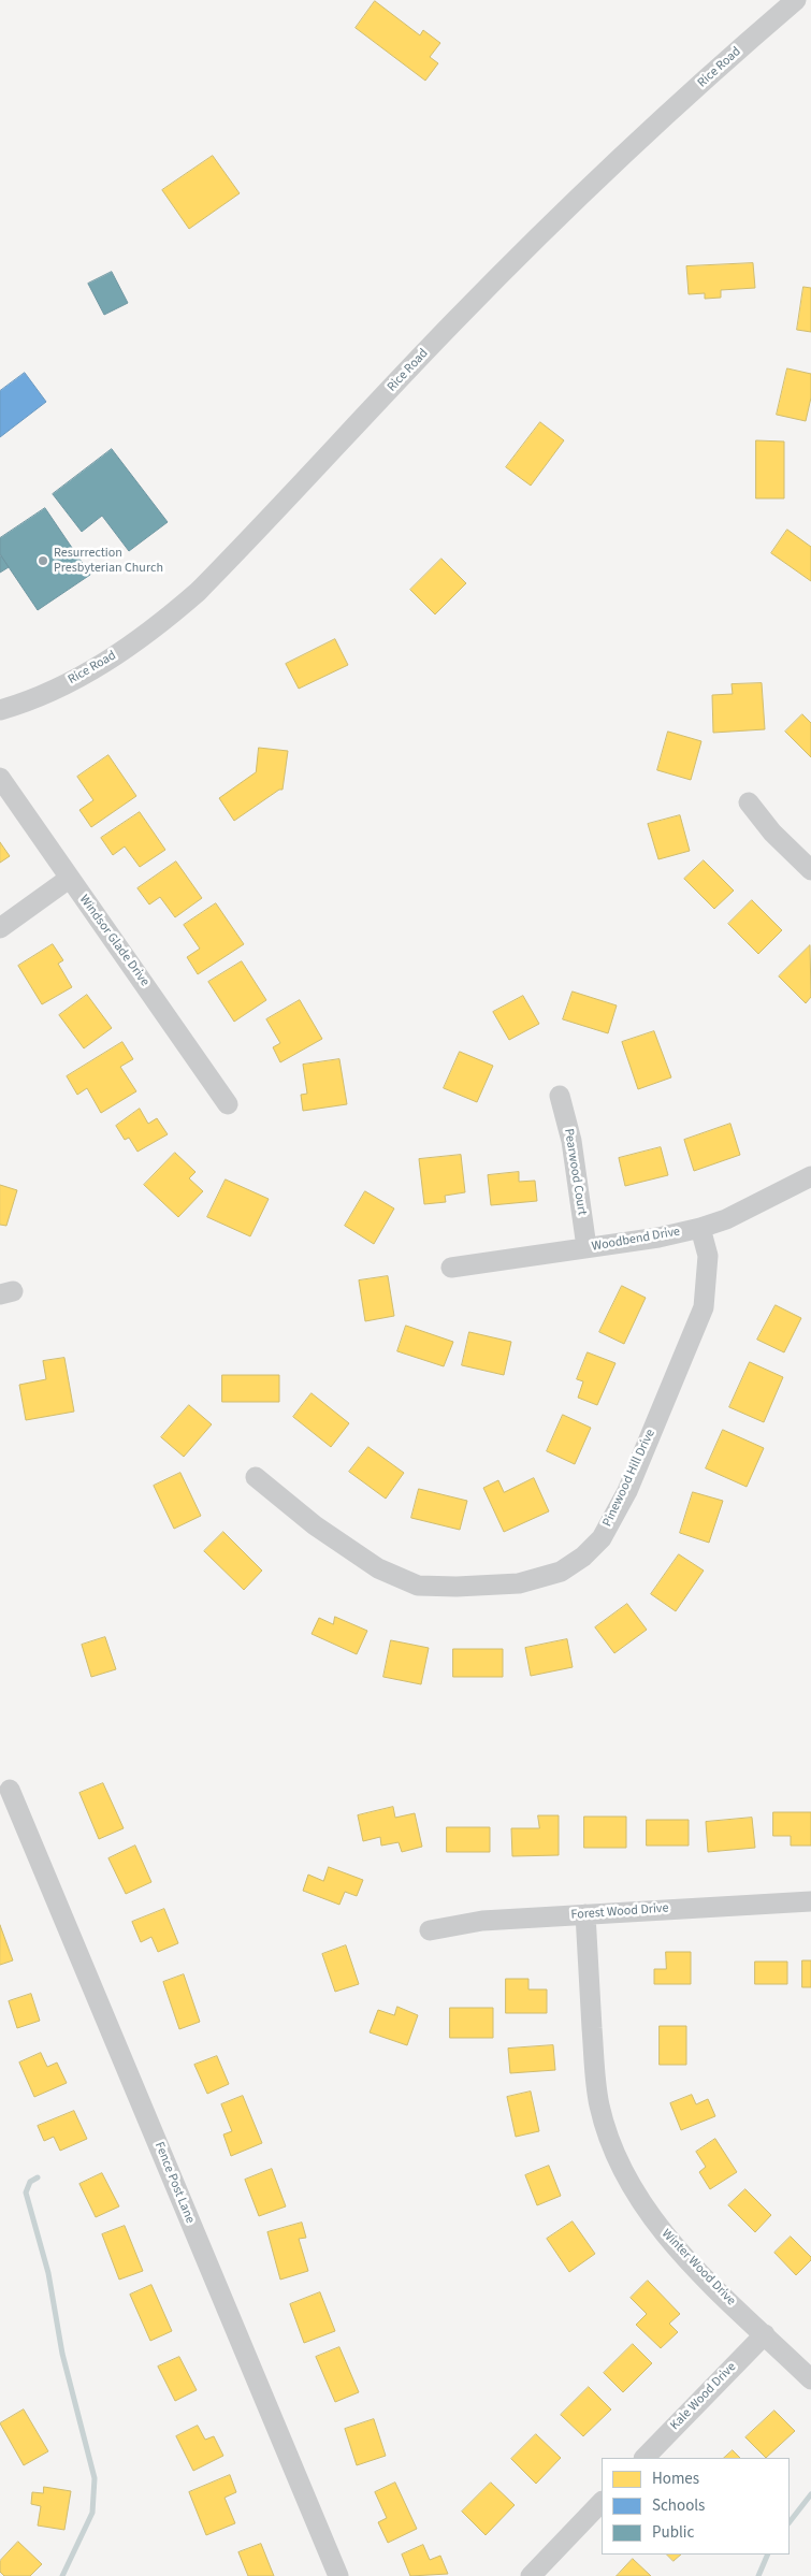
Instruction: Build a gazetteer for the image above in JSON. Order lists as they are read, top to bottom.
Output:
{
  "streets": {
    "street": [
      "Rice Road",
      "Windsor Glade Drive",
      "Pearwood Court",
      "Woodbend Drive",
      "Pinewood Hill Drive",
      "Forest Wood Drive",
      "Fence Post Lane",
      "Winter Wood Drive",
      "Kale Wood Drive"
    ]
  },
  "crossings": [
    ["Pearwood Court", "Woodbend Drive"],
    ["Woodbend Drive", "Pinewood Hill Drive"],
    ["Forest Wood Drive", "Winter Wood Drive"],
    ["Winter Wood Drive", "Kale Wood Drive"]
  ],
  "places": ["Resurrection Presbyterian Church"],
  "legend": ["Homes", "Schools", "Public"]
}
